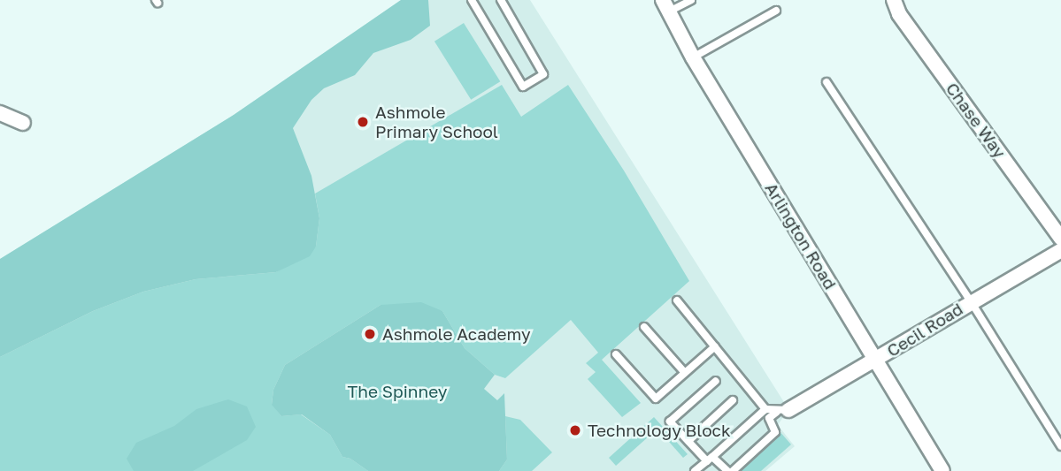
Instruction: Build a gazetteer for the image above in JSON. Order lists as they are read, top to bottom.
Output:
{
  "streets": {
    "street": ["Chase Way", "Arlington Road", "Cecil Road"]
  },
  "crossings": [
    ["Arlington Road", "Cecil Road"]
  ],
  "parks": ["The Spinney"],
  "places": ["Ashmole Primary School", "Ashmole Academy", "Technology Block"]
}
